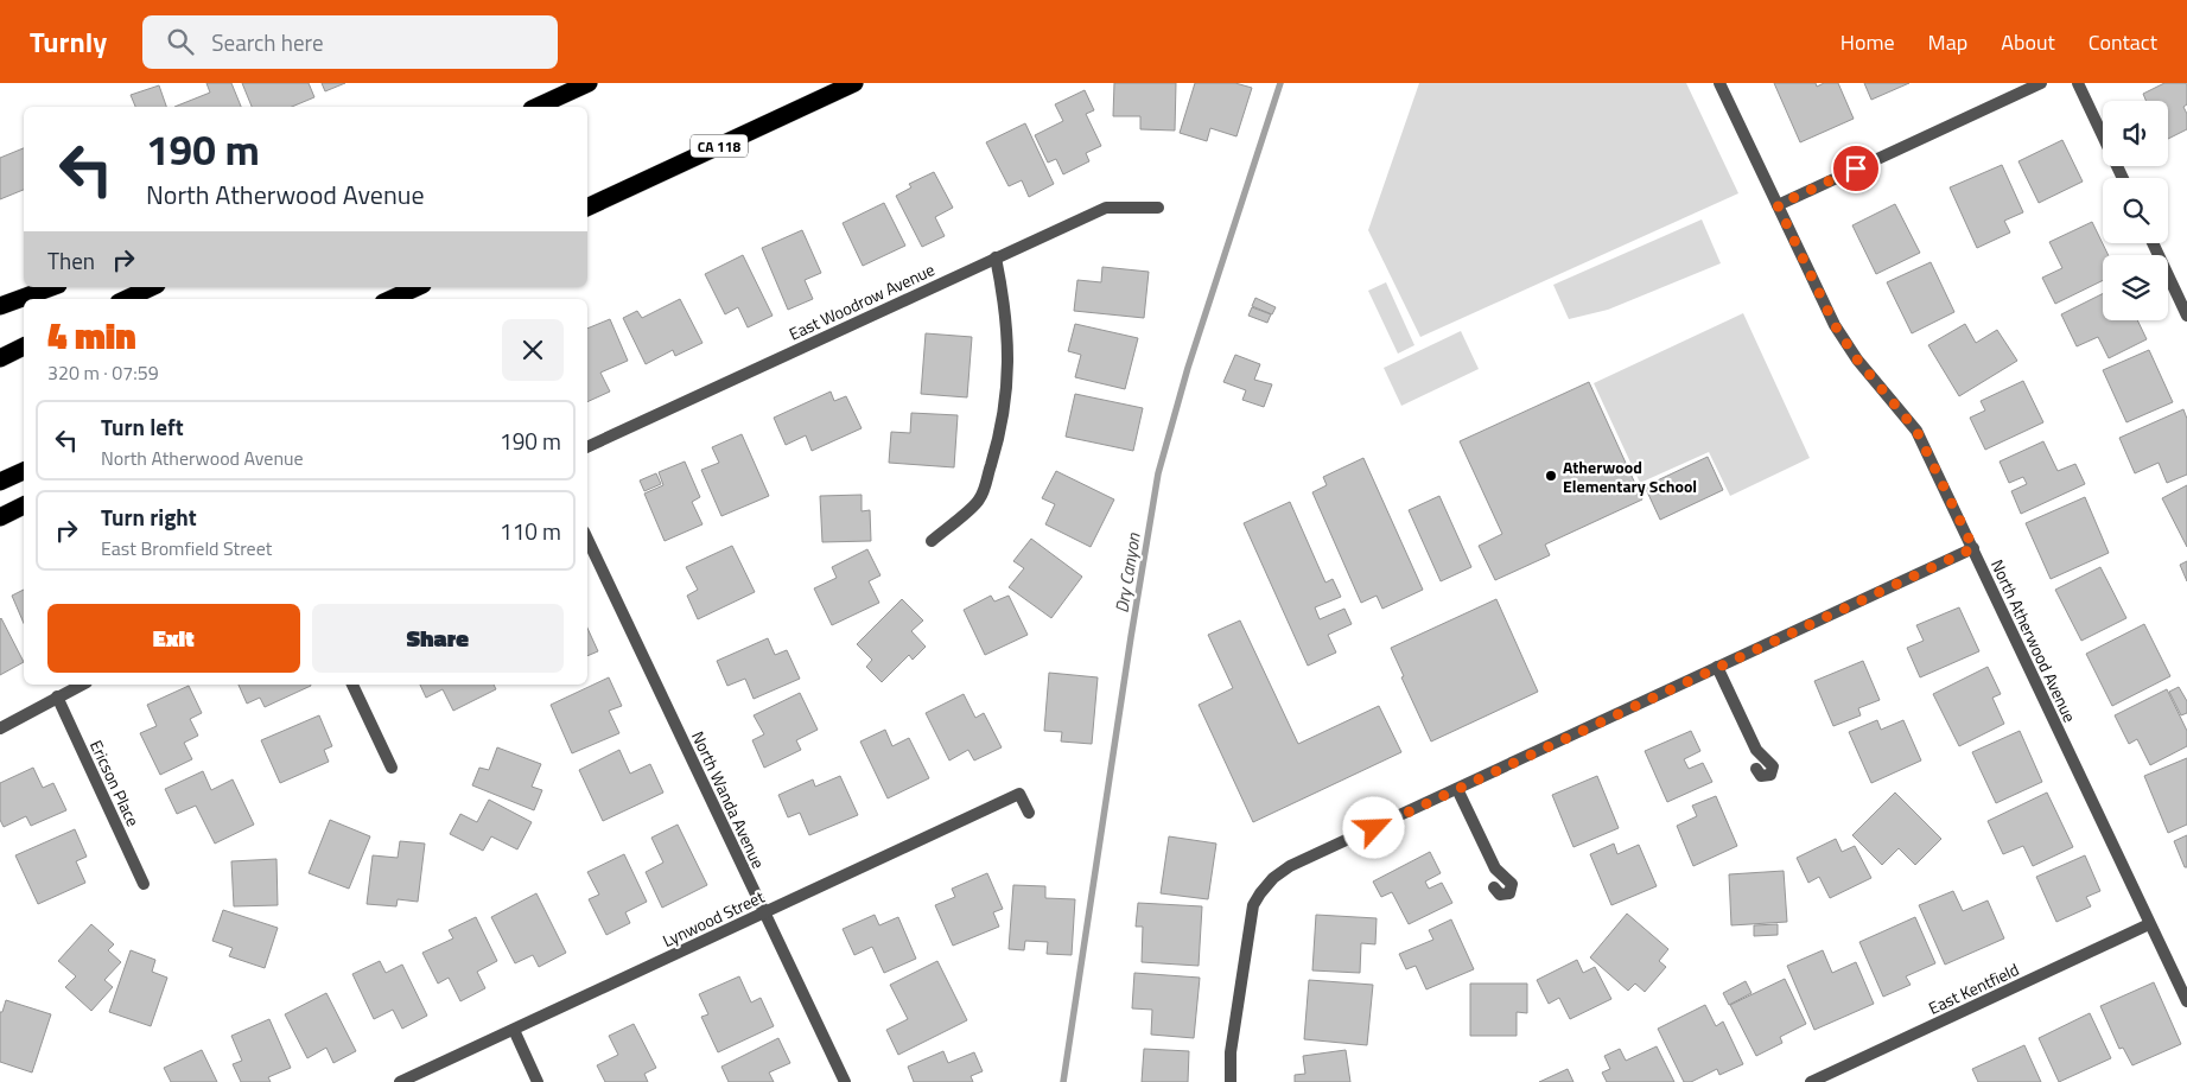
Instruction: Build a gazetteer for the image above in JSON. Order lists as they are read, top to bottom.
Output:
{
  "streets": {
    "highway": ["CA 118"],
    "street": [
      "East Woodrow Avenue",
      "North Atherwood Avenue",
      "Ericson Place",
      "North Wanda Avenue",
      "Lynwood Street",
      "East Kentfield"
    ]
  },
  "crossings": [
    ["North Atherwood Avenue", "East Kentfield"],
    ["North Wanda Avenue", "Lynwood Street"]
  ],
  "water": ["Dry Canyon"],
  "places": ["Atherwood Elementary School"],
  "page": {
    "header": "Turnly",
    "search": "Search here",
    "nav": [
      "Home",
      "Map",
      "About",
      "Contact"
    ],
    "turn": ["190 m", "North Atherwood Avenue"],
    "then": "Then",
    "heading": ["4 min", "320 m · 07:59"],
    "list": [
      {
        "name": "Turn left",
        "note": "North Atherwood Avenue",
        "value": "190 m"
      },
      {
        "name": "Turn right",
        "note": "East Bromfield Street",
        "value": "110 m"
      }
    ],
    "buttons": ["Exit", "Share"]
  }
}
